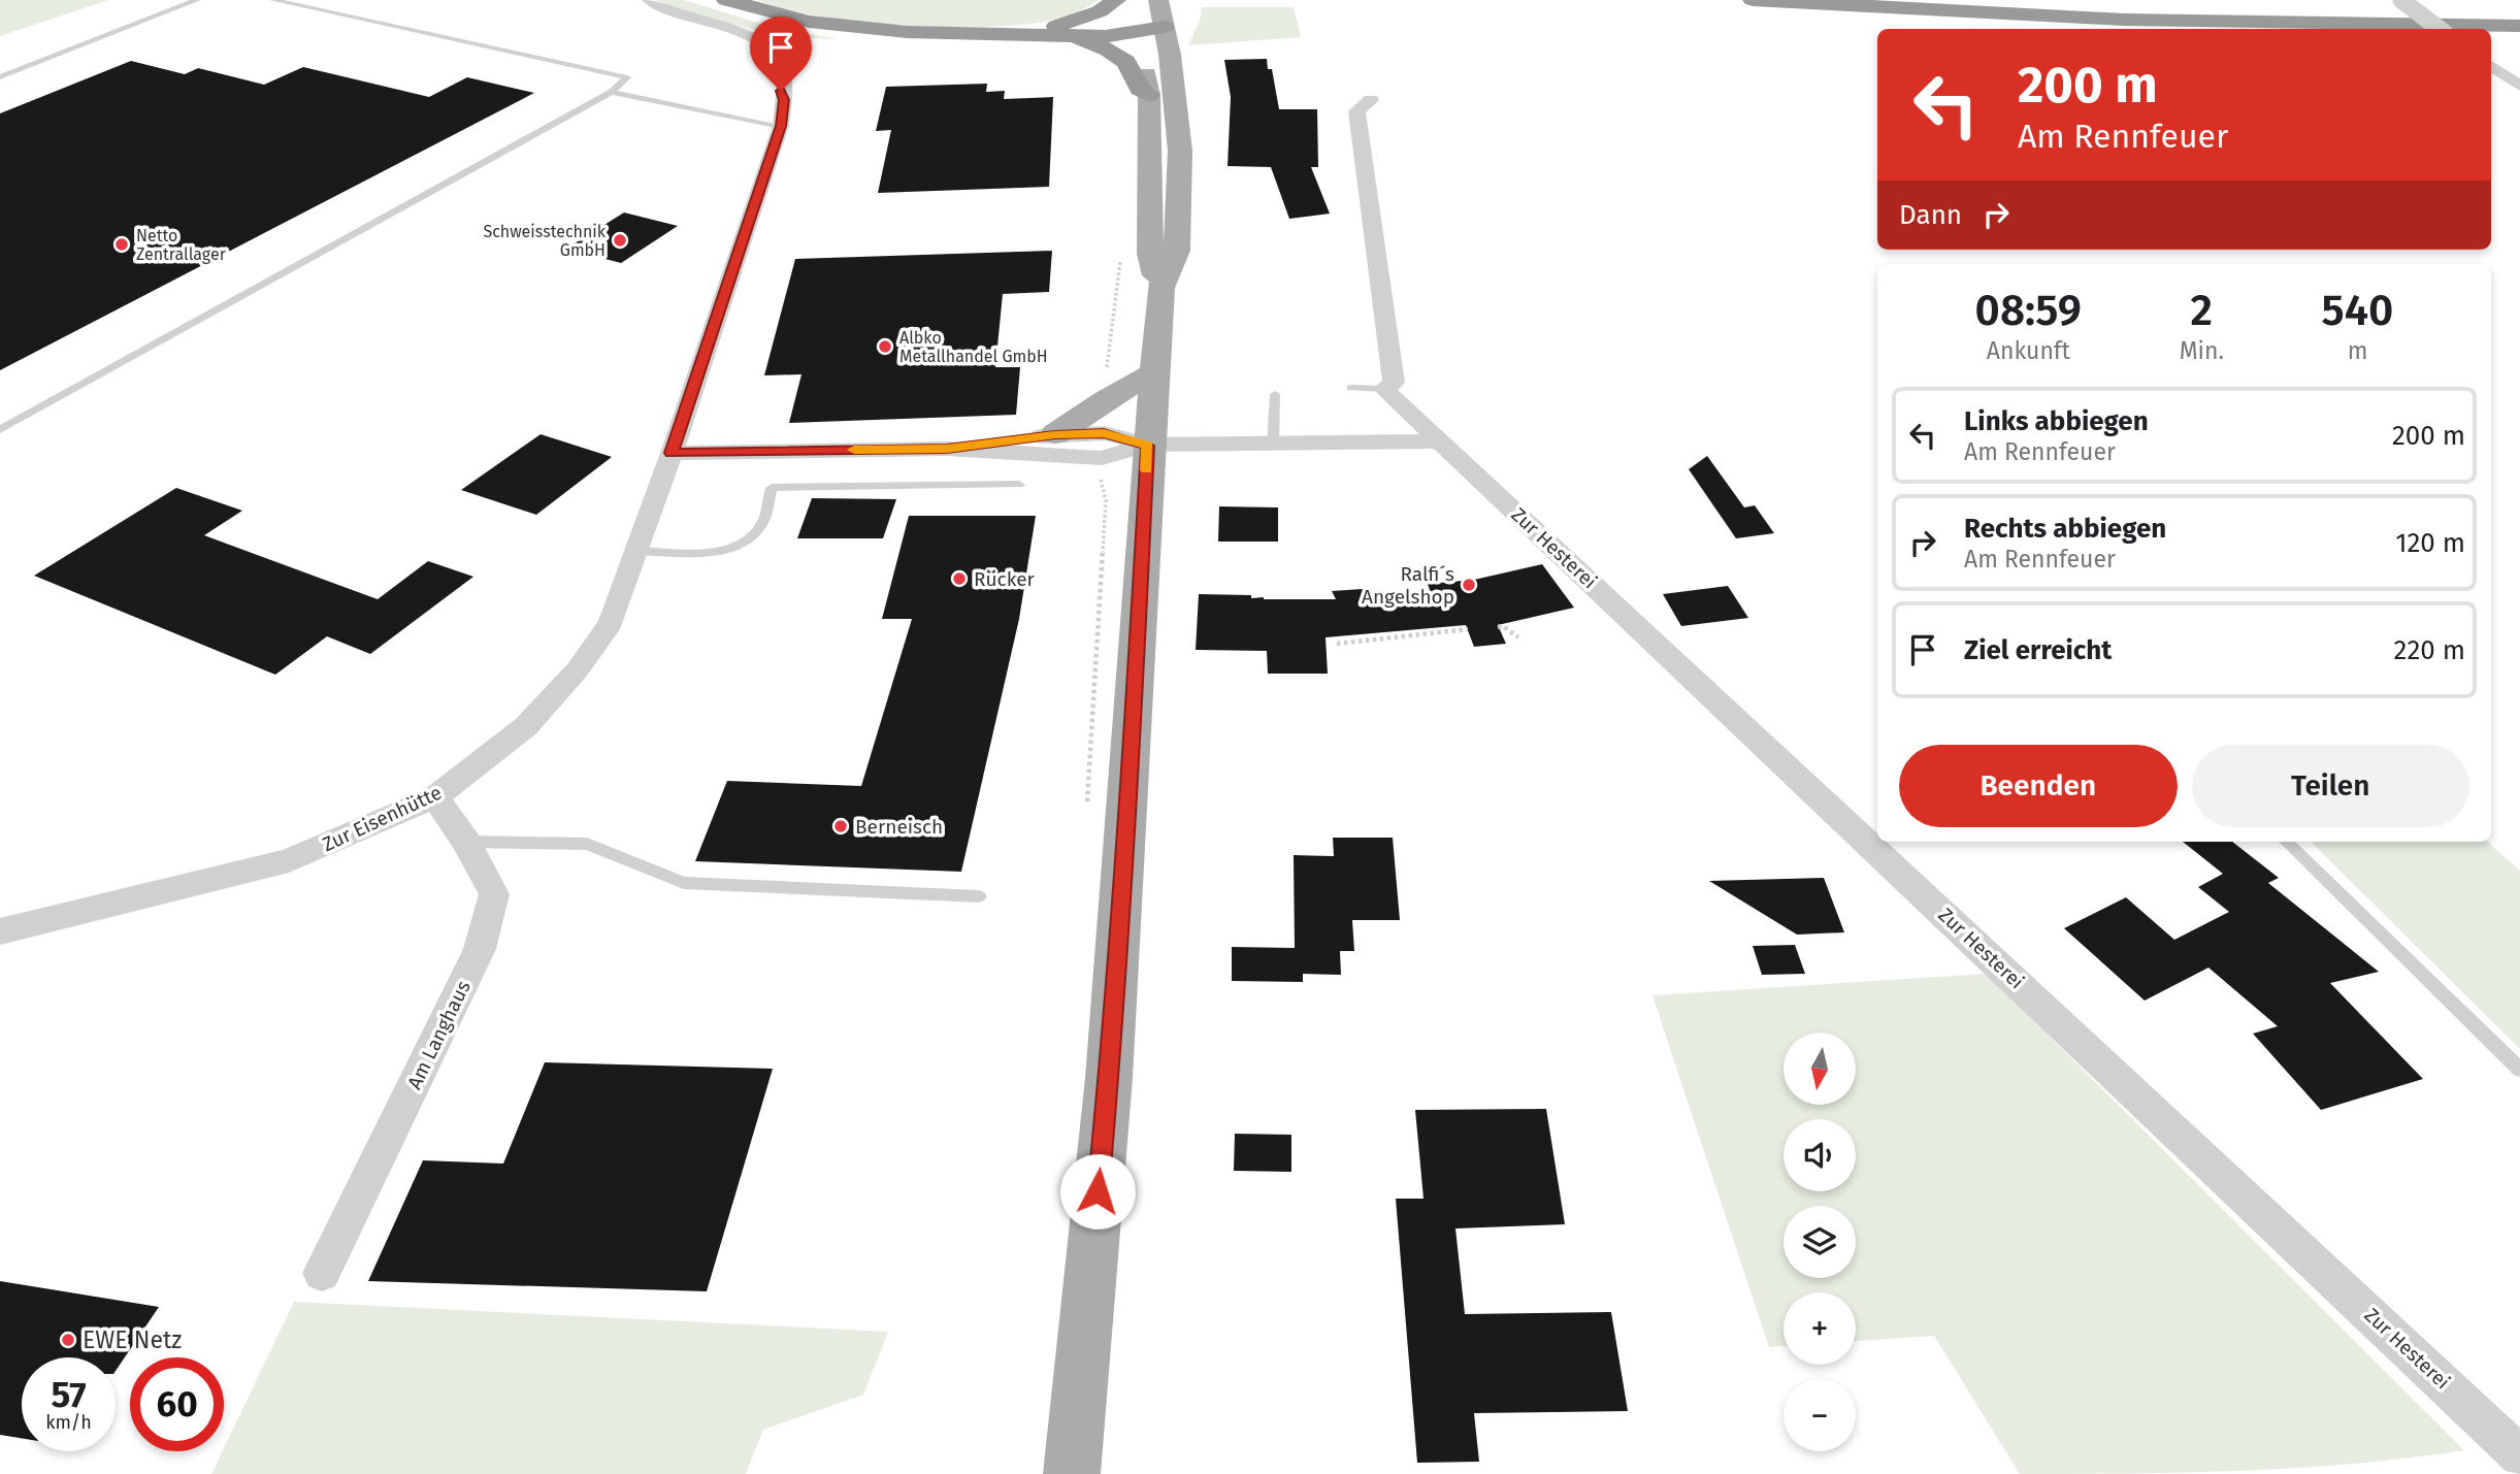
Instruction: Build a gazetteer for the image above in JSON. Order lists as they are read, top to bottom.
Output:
{
  "streets": {
    "street": ["Zur Hesterei", "Zur Eisenhütte", "Am Langhaus"]
  },
  "crossings": [
    ["Zur Eisenhütte", "Am Langhaus"]
  ],
  "places": [
    "Schweisstechnik GmbH",
    "Netto Zentrallager",
    "Albko Metallhandel GmbH",
    "Rücker",
    "Ralfi´s Angelshop",
    "Berneisch",
    "EWE Netz"
  ],
  "north": "bottom",
  "page": {
    "turn": ["200 m", "Am Rennfeuer"],
    "then": "Dann",
    "eta": [
      "08:59",
      "Ankunft",
      "2",
      "Min.",
      "540",
      "m"
    ],
    "list": [
      {
        "name": "Links abbiegen",
        "note": "Am Rennfeuer",
        "value": "200 m"
      },
      {
        "name": "Rechts abbiegen",
        "note": "Am Rennfeuer",
        "value": "120 m"
      },
      {
        "name": "Ziel erreicht",
        "value": "220 m"
      }
    ],
    "buttons": ["Beenden", "Teilen"],
    "map_buttons": ["+", "−"],
    "speed": "57 km/h",
    "limit": "60"
  }
}
